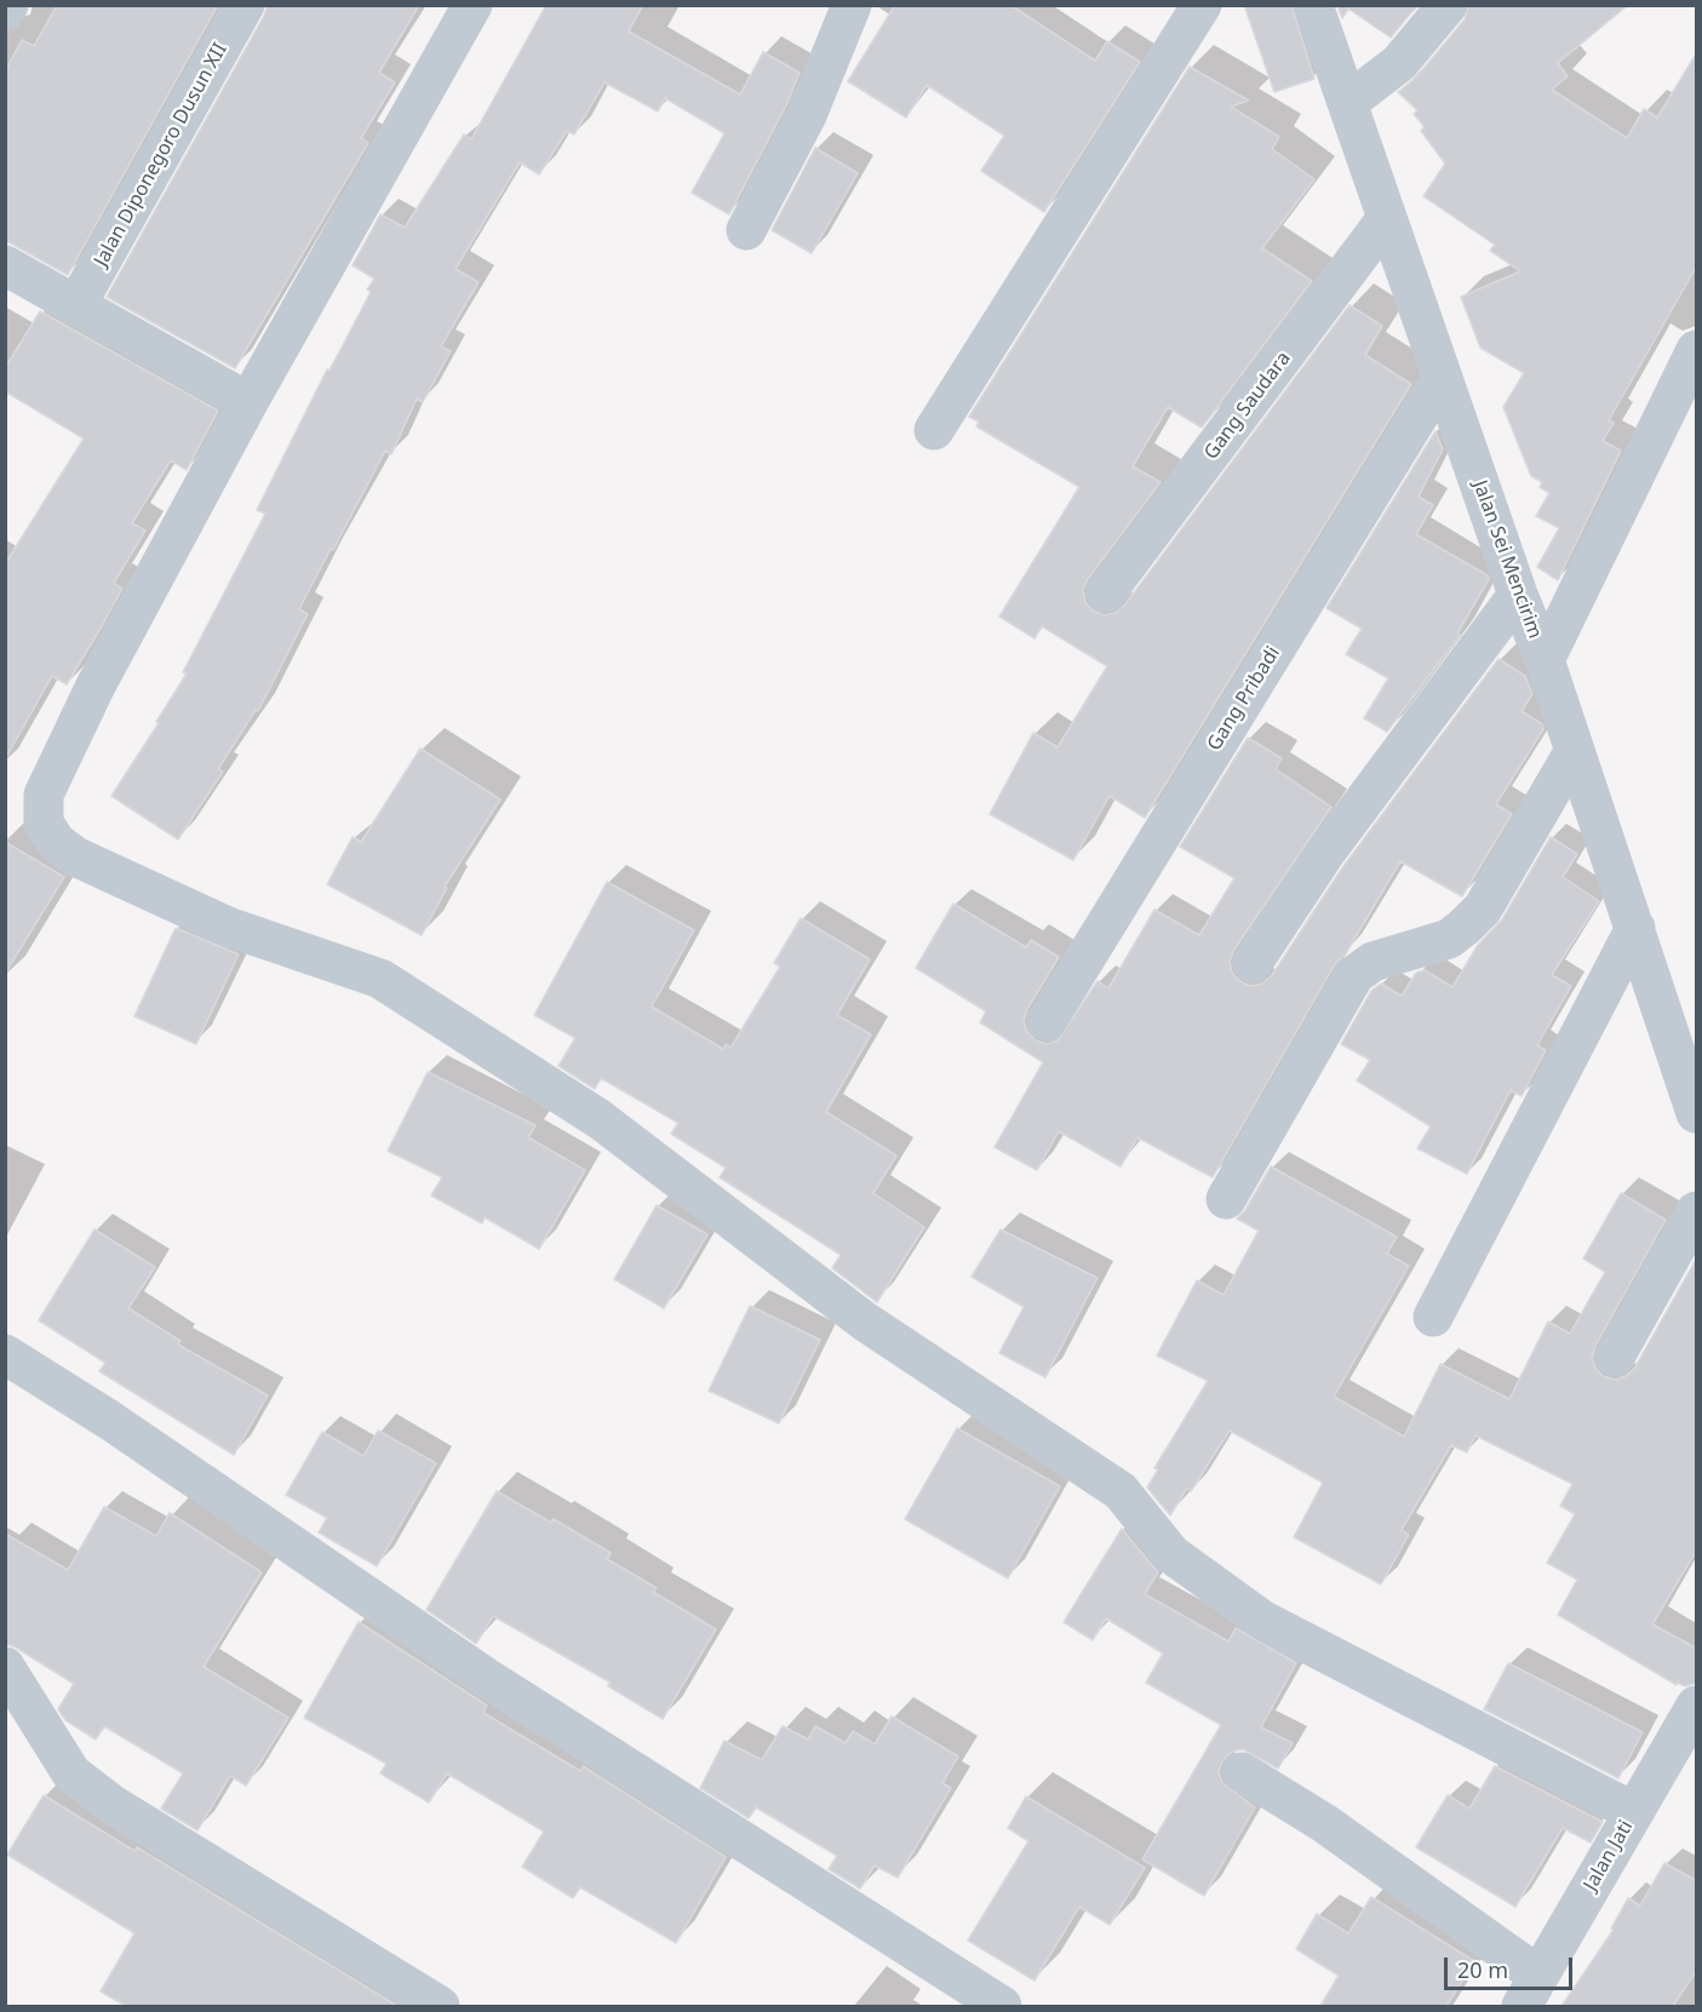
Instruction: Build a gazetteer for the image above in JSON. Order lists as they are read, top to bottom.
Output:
{
  "streets": {
    "street": [
      "Jalan Diponegoro Dusun XII",
      "Gang Saudara",
      "Jalan Sei Mencirim",
      "Gang Pribadi",
      "Jalan Jati"
    ]
  },
  "crossings": [
    ["Gang Saudara", "Jalan Sei Mencirim"],
    ["Jalan Sei Mencirim", "Gang Pribadi"]
  ],
  "scale_bar": "20 m"
}
